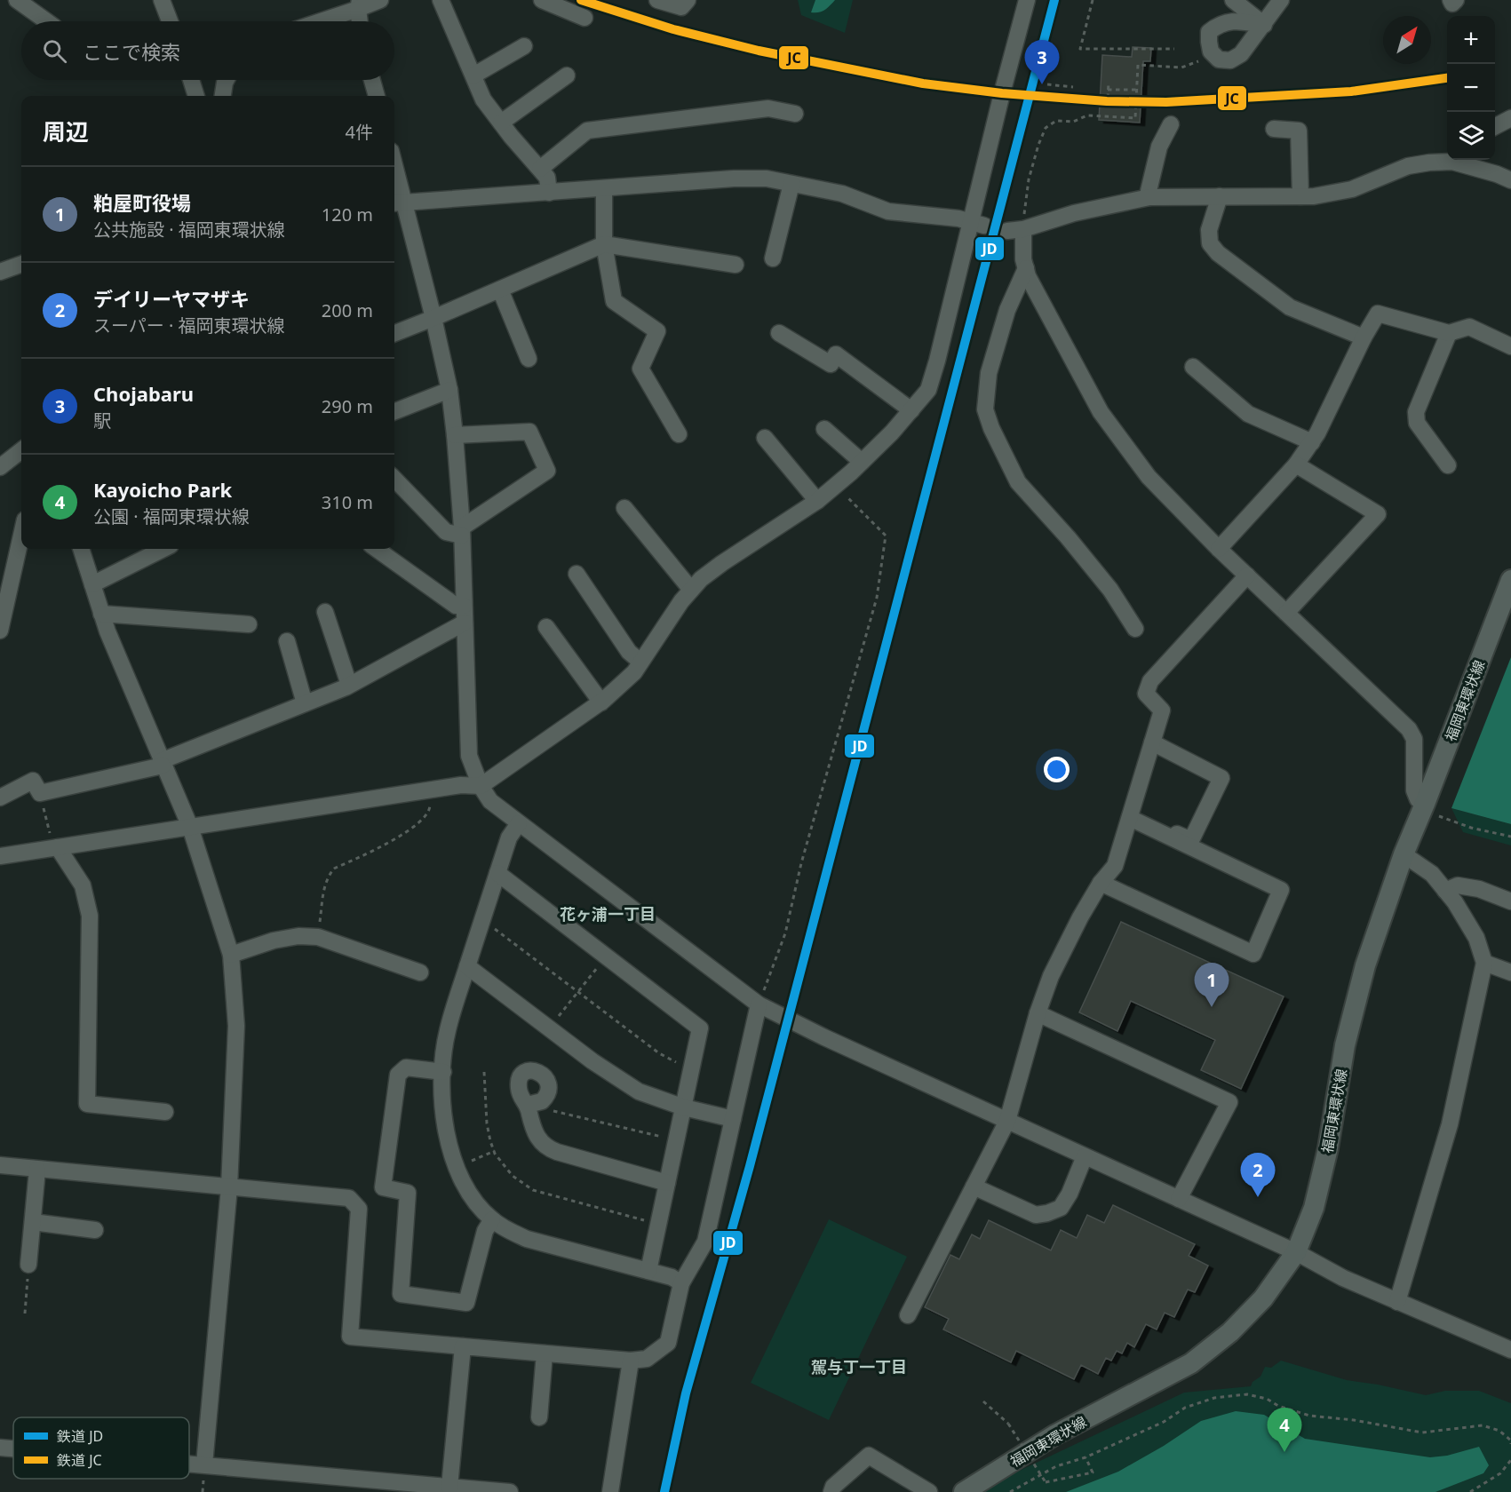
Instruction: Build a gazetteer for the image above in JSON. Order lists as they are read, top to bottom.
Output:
{
  "streets": {
    "main road": ["福岡東環状線"]
  },
  "districts": ["花ヶ浦一丁目", "駕与丁一丁目"],
  "lines": ["rail line JD", "rail line JC"],
  "legend": ["鉄道 JD", "鉄道 JC"],
  "north": "top right",
  "page": {
    "map_buttons": ["+", "−"],
    "search": "ここで検索",
    "pins": [
      "3",
      "1",
      "2",
      "4"
    ],
    "heading": ["周辺", "4件"],
    "list": [
      {
        "mark": "1",
        "name": "粕屋町役場",
        "note": "公共施設 · 福岡東環状線",
        "value": "120 m"
      },
      {
        "mark": "2",
        "name": "デイリーヤマザキ",
        "note": "スーパー · 福岡東環状線",
        "value": "200 m"
      },
      {
        "mark": "3",
        "name": "Chojabaru",
        "note": "駅",
        "value": "290 m"
      },
      {
        "mark": "4",
        "name": "Kayoicho Park",
        "note": "公園 · 福岡東環状線",
        "value": "310 m"
      }
    ]
  }
}
